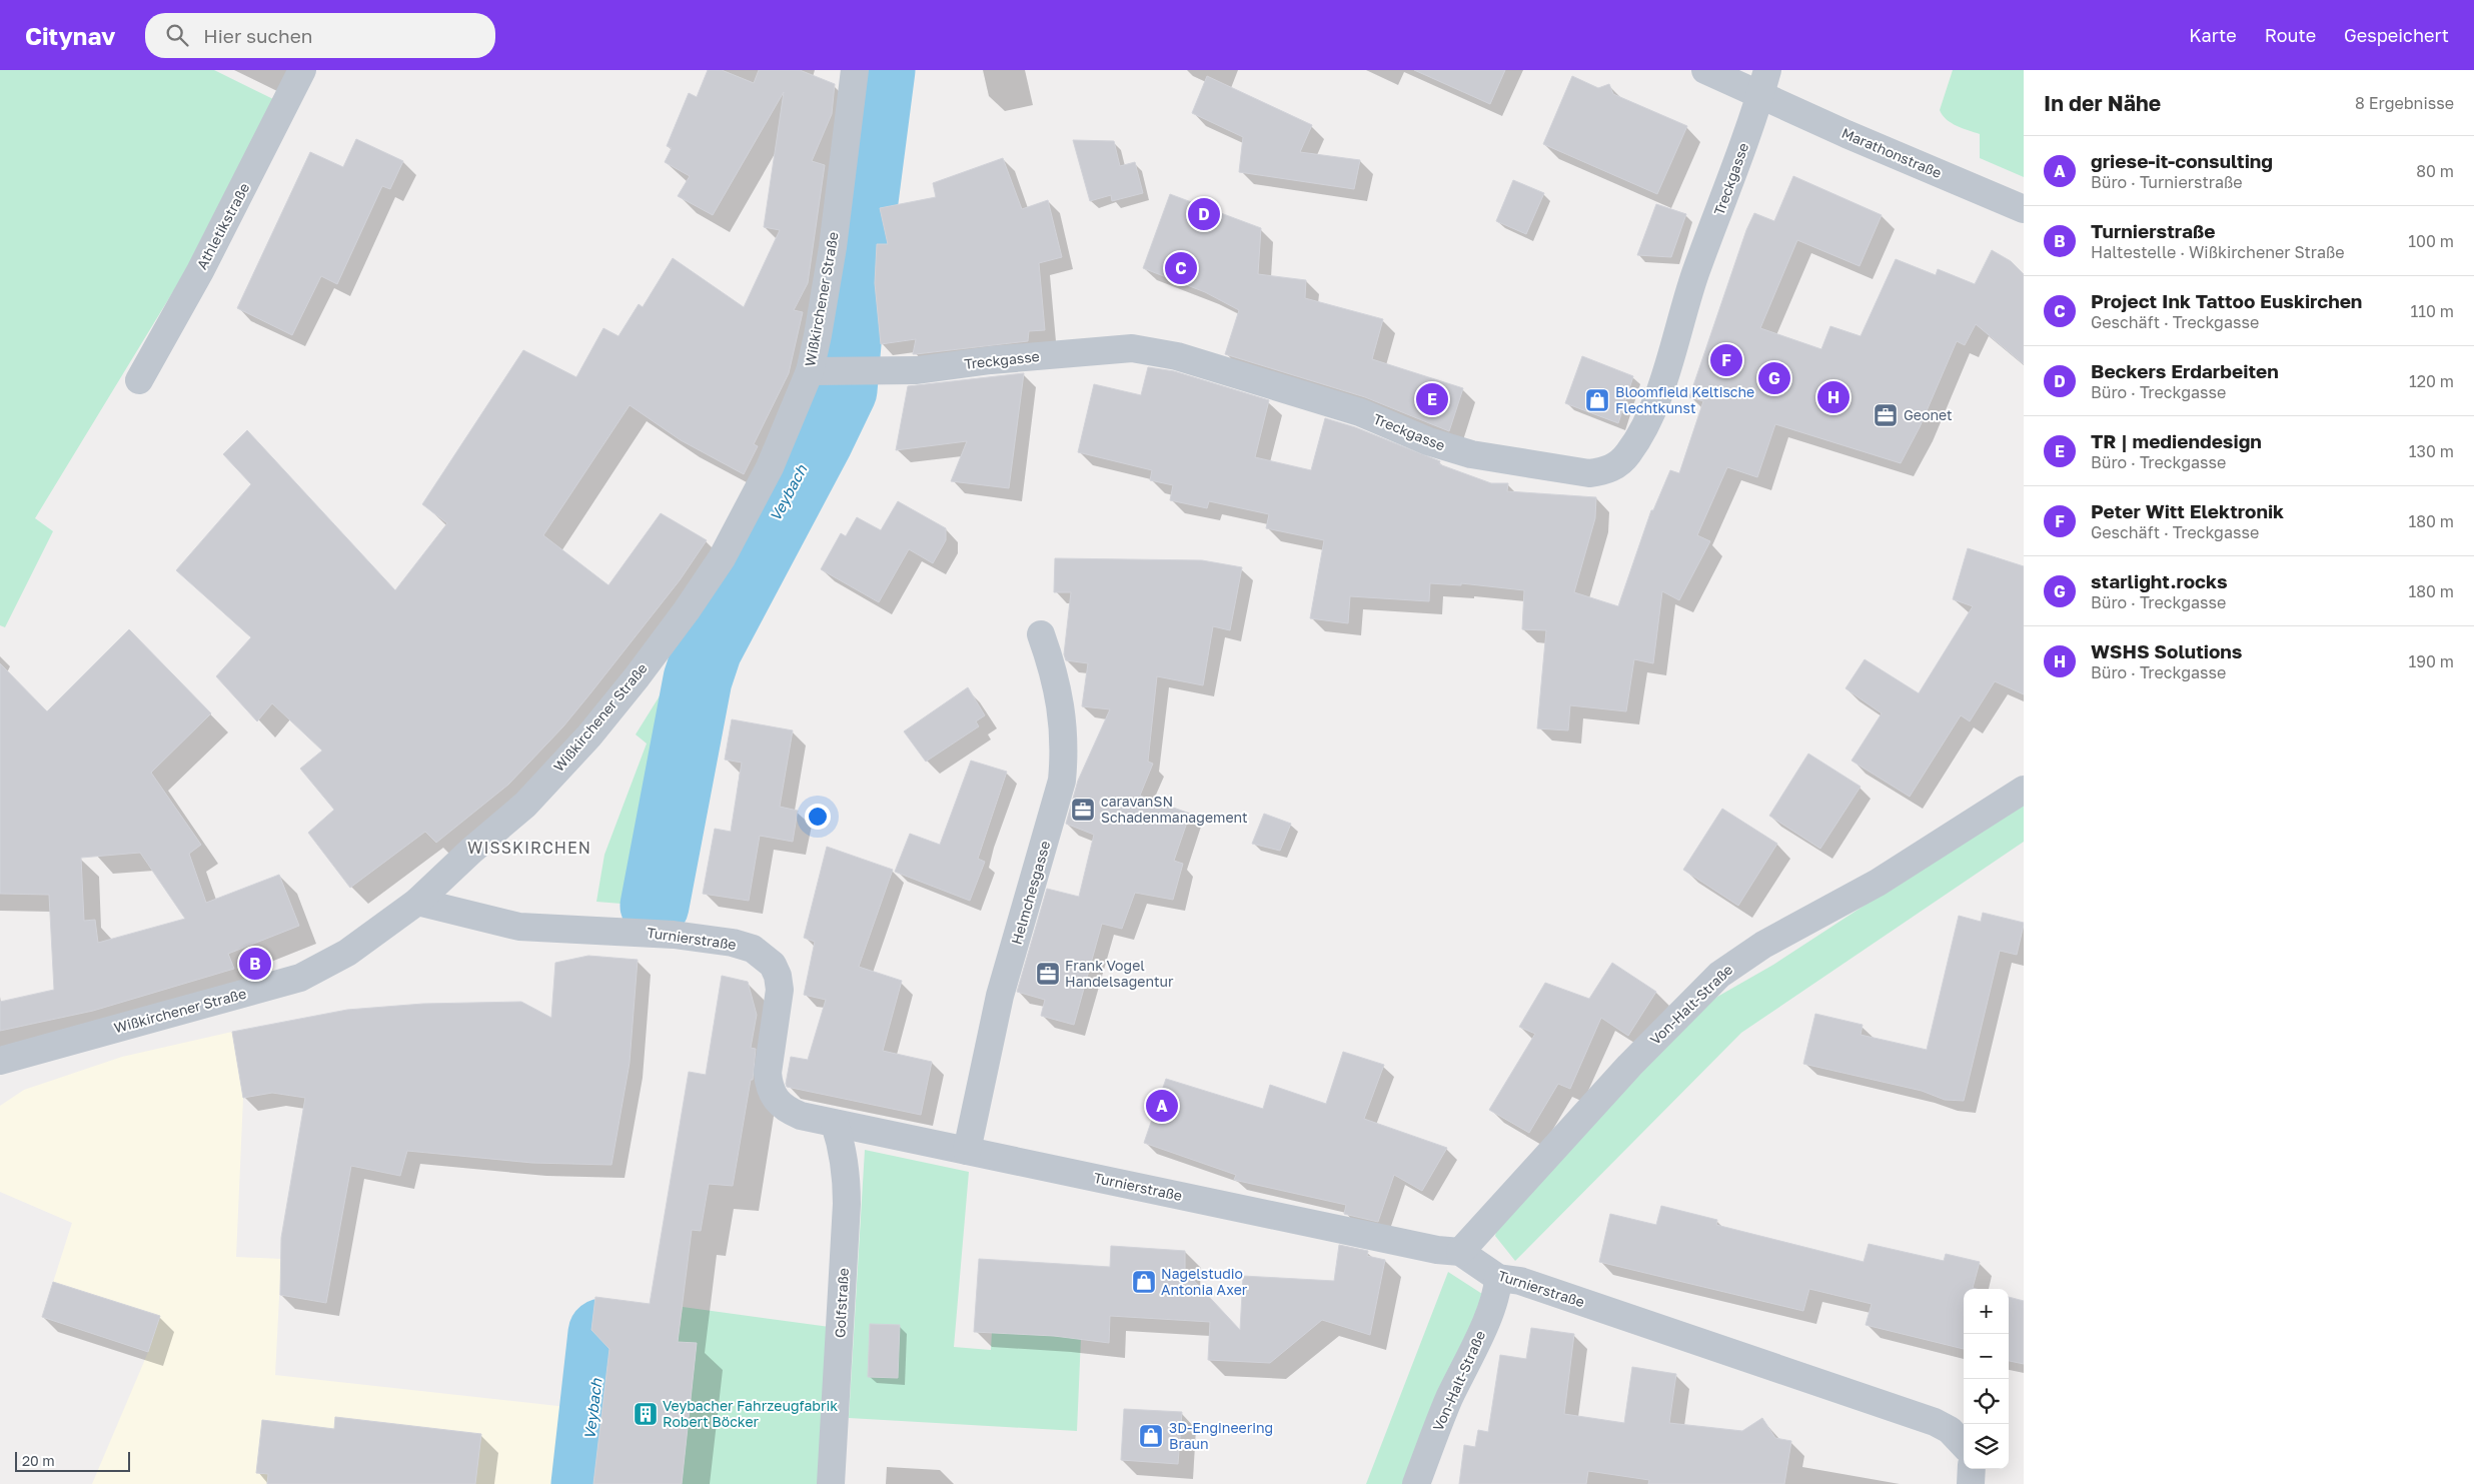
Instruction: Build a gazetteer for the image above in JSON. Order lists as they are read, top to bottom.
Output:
{
  "streets": {
    "street": [
      "Marathonstraße",
      "Treckgasse",
      "Athletikstraße",
      "Wißkirchener Straße",
      "Helmchesgasse",
      "Turnierstraße",
      "Von-Halt-Straße",
      "Golfstraße"
    ]
  },
  "crossings": [
    ["Marathonstraße", "Treckgasse"],
    ["Treckgasse", "Wißkirchener Straße"],
    ["Wißkirchener Straße", "Turnierstraße"],
    ["Helmchesgasse", "Turnierstraße"],
    ["Turnierstraße", "Von-Halt-Straße"],
    ["Turnierstraße", "Golfstraße"]
  ],
  "districts": ["WISSKIRCHEN"],
  "water": ["Veybach"],
  "places": {
    "shop": ["Bloomfield Keltische Flechtkunst", "Nagelstudio Antonia Axer", "3D-Engineering Braun"],
    "office": ["Geonet", "caravanSN Schadenmanagement", "Frank Vogel Handelsagentur"],
    "building": ["Veybacher Fahrzeugfabrik Robert Böcker"]
  },
  "scale_bar": "20 m",
  "page": {
    "header": "Citynav",
    "search": "Hier suchen",
    "nav": ["Karte", "Route", "Gespeichert"],
    "heading": ["In der Nähe", "8 Ergebnisse"],
    "list": [
      {
        "mark": "A",
        "name": "griese-it-consulting",
        "note": "Büro · Turnierstraße",
        "value": "80 m"
      },
      {
        "mark": "B",
        "name": "Turnierstraße",
        "note": "Haltestelle · Wißkirchener Straße",
        "value": "100 m"
      },
      {
        "mark": "C",
        "name": "Project Ink Tattoo Euskirchen",
        "note": "Geschäft · Treckgasse",
        "value": "110 m"
      },
      {
        "mark": "D",
        "name": "Beckers Erdarbeiten",
        "note": "Büro · Treckgasse",
        "value": "120 m"
      },
      {
        "mark": "E",
        "name": "TR | mediendesign",
        "note": "Büro · Treckgasse",
        "value": "130 m"
      },
      {
        "mark": "F",
        "name": "Peter Witt Elektronik",
        "note": "Geschäft · Treckgasse",
        "value": "180 m"
      },
      {
        "mark": "G",
        "name": "starlight.rocks",
        "note": "Büro · Treckgasse",
        "value": "180 m"
      },
      {
        "mark": "H",
        "name": "WSHS Solutions",
        "note": "Büro · Treckgasse",
        "value": "190 m"
      }
    ],
    "pins": [
      "D",
      "C",
      "F",
      "G",
      "H",
      "E",
      "B",
      "A"
    ],
    "map_buttons": ["+", "−"],
    "scale": "20 m"
  }
}
